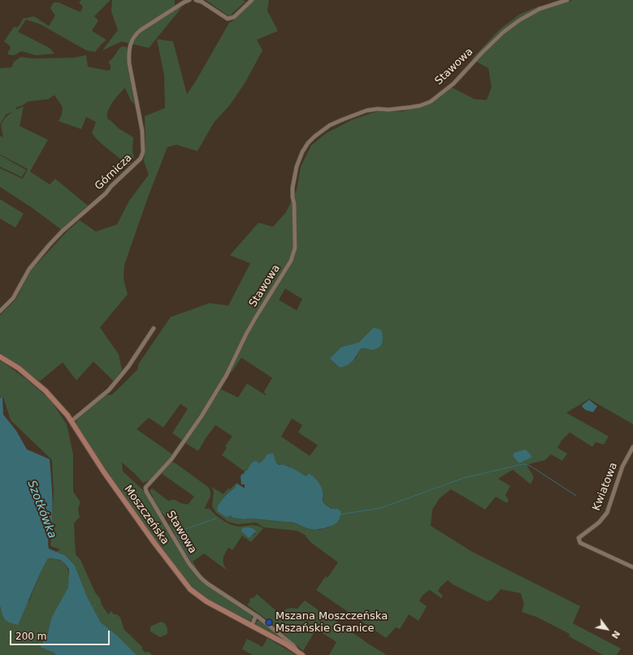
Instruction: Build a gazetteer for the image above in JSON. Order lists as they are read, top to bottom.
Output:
{
  "streets": {
    "street": [
      "Stawowa",
      "Górnicza",
      "Kwiatowa",
      "Moszczeńska"
    ]
  },
  "crossings": [
    ["Stawowa", "Moszczeńska"]
  ],
  "water": ["Szotkówka"],
  "places": ["Mszana Moszczeńska Mszańskie Granice"],
  "scale_bar": "200 m",
  "north": "bottom right"
}
